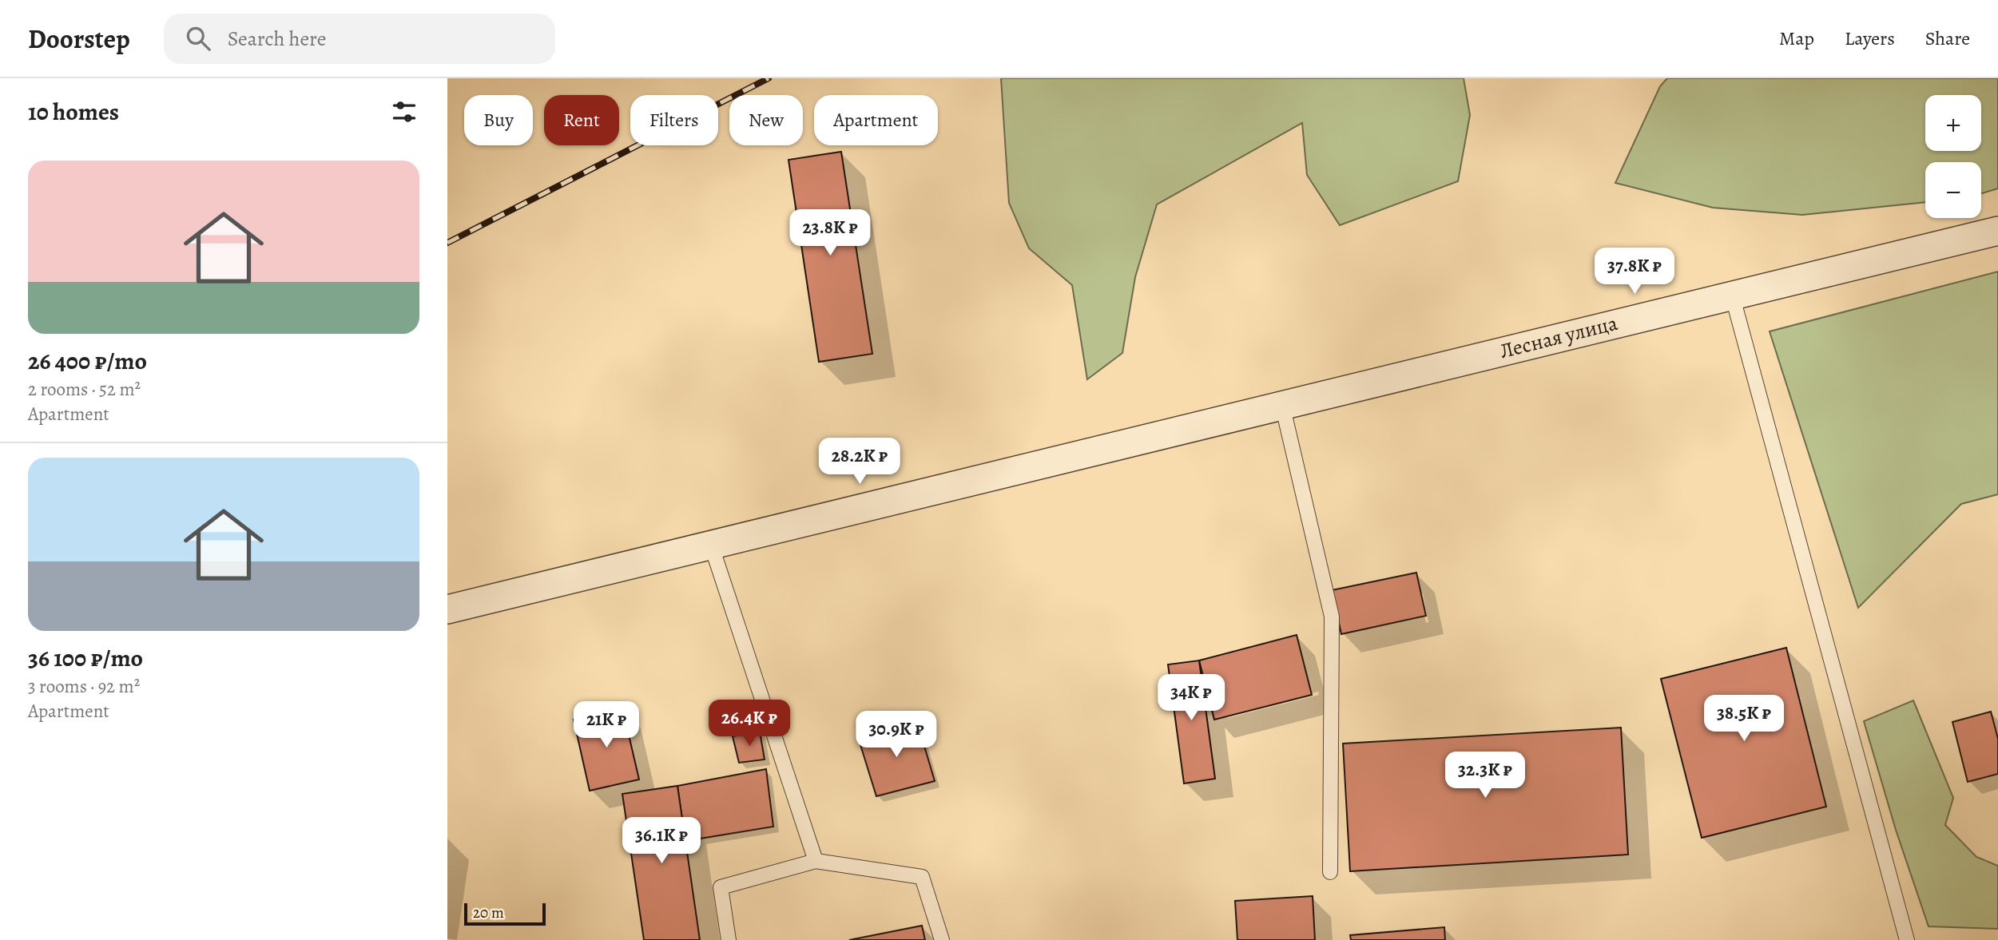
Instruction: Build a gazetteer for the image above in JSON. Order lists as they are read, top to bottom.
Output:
{
  "streets": {
    "street": ["Лесная улица"]
  },
  "scale_bar": "20 m",
  "page": {
    "header": "Doorstep",
    "search": "Search here",
    "nav": ["Map", "Layers", "Share"],
    "heading": "10 homes",
    "map_buttons": ["+", "−"],
    "chip": [
      "Buy",
      "Rent",
      "Filters",
      "New",
      "Apartment"
    ],
    "list": [
      {
        "name": "26 400 ₽/mo",
        "note": "2 rooms · 52 m² · Apartment"
      },
      {
        "name": "36 100 ₽/mo",
        "note": "3 rooms · 92 m² · Apartment"
      }
    ],
    "price": [
      "23.8K ₽",
      "37.8K ₽",
      "28.2K ₽",
      "34K ₽",
      "38.5K ₽",
      "26.4K ₽",
      "21K ₽",
      "30.9K ₽",
      "32.3K ₽",
      "36.1K ₽"
    ],
    "scale": "20 m"
  }
}
